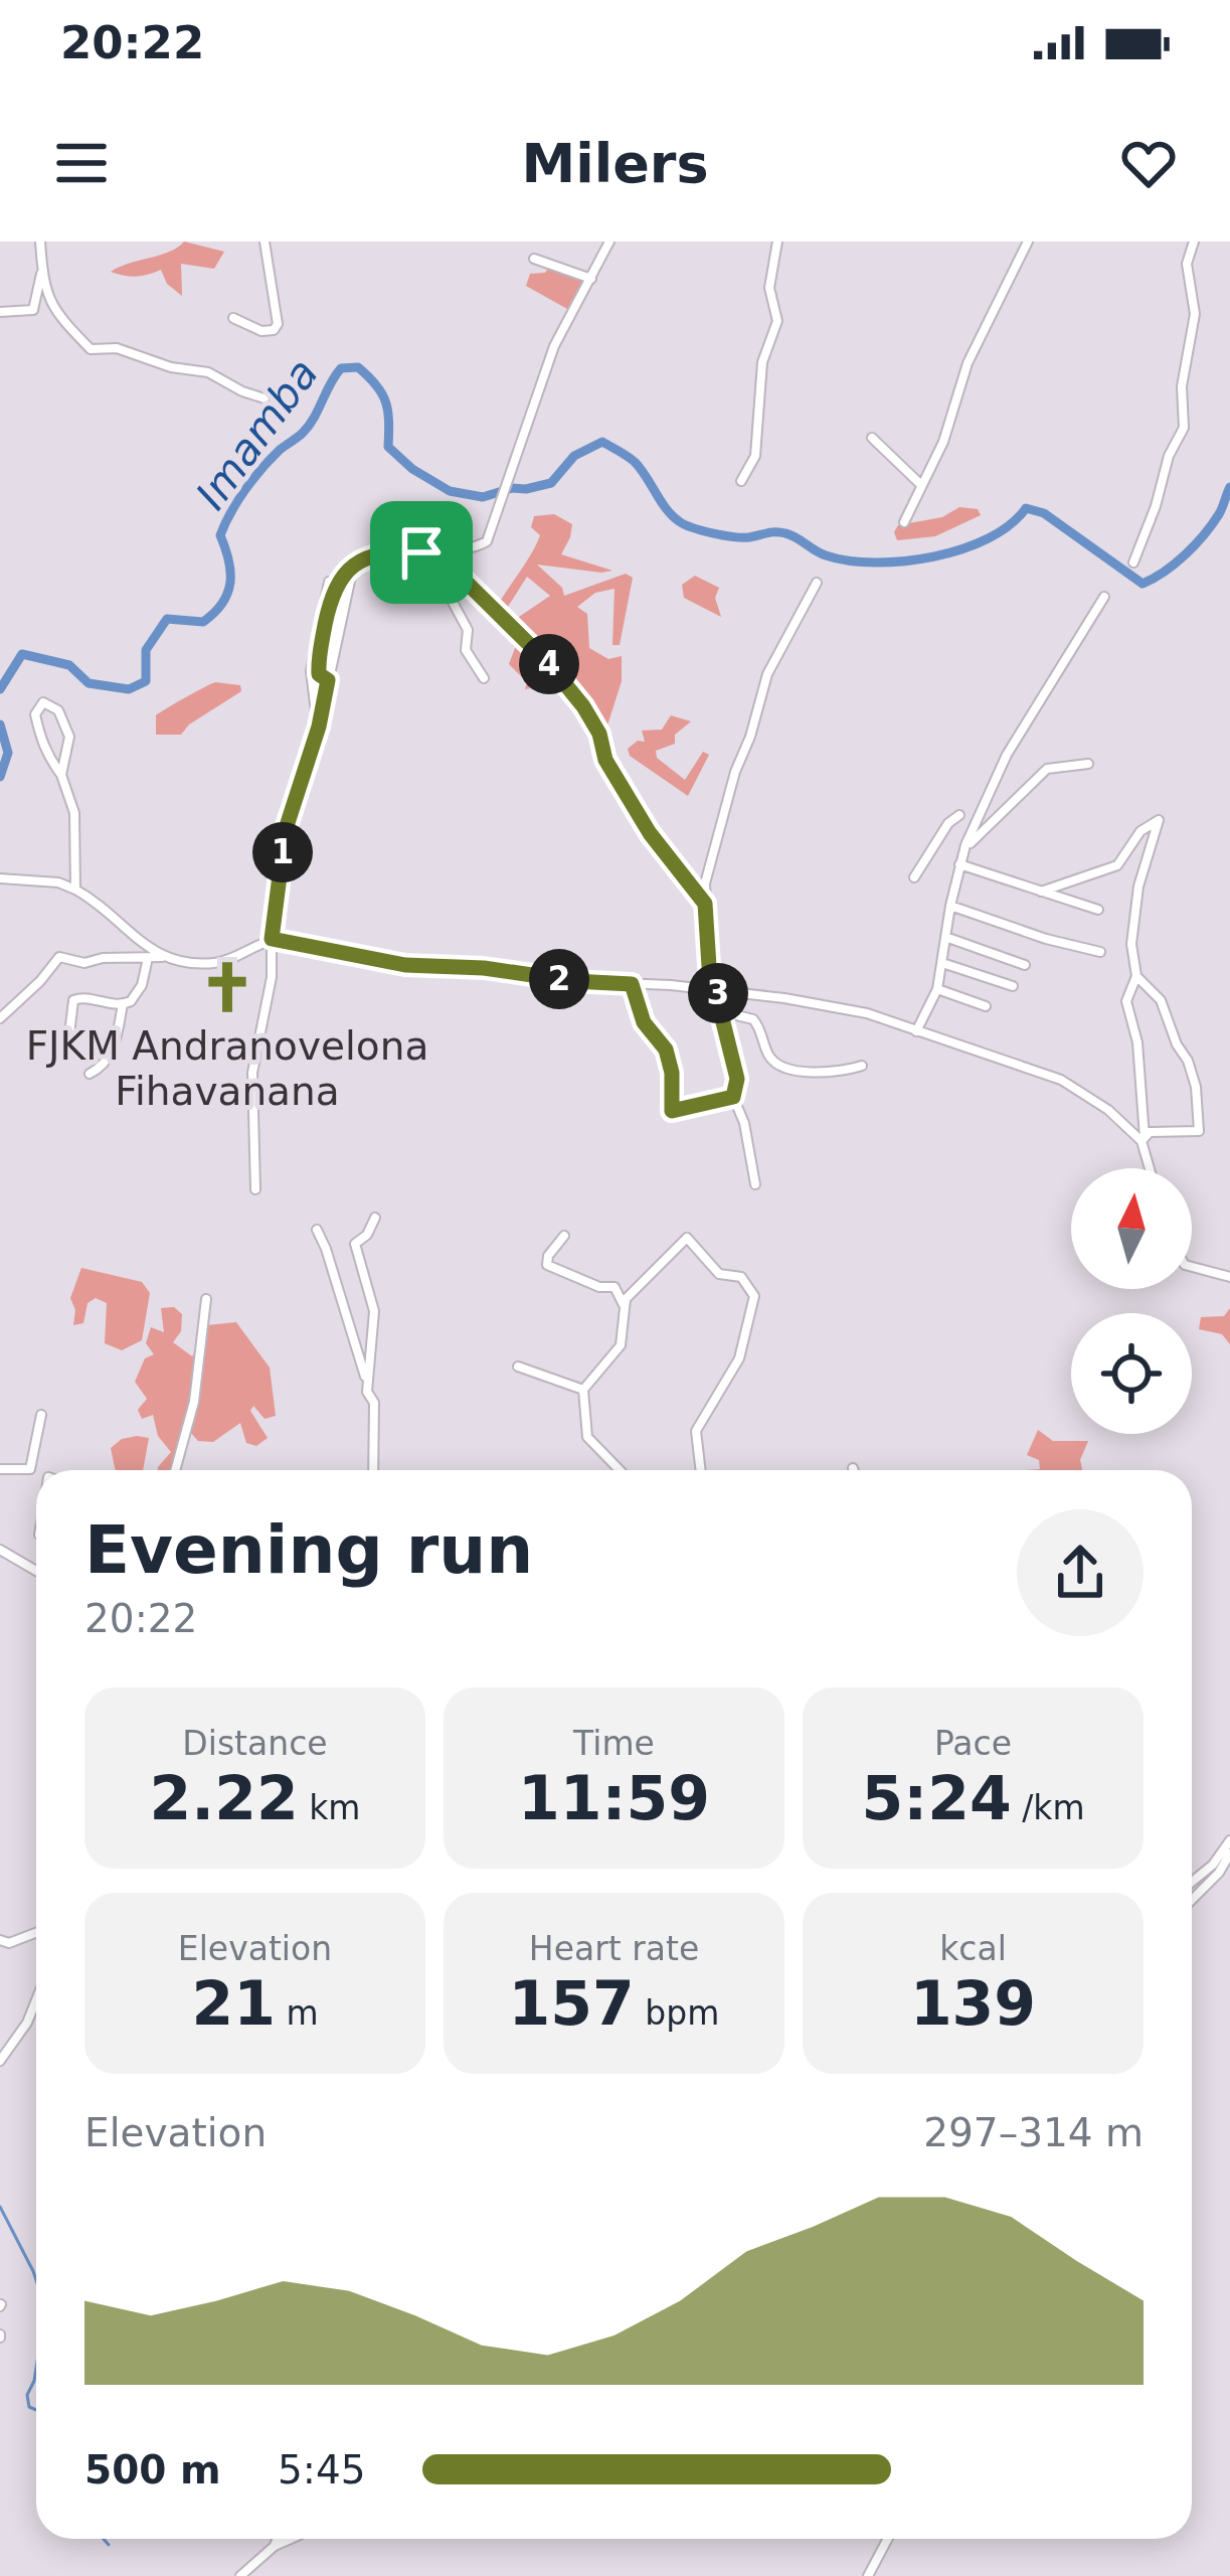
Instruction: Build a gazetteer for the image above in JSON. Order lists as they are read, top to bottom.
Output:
{
  "water": ["Imamba"],
  "places": {
    "church": ["FJKM Andranovelona Fihavanana"]
  },
  "north": "top",
  "page": {
    "status": "20:22",
    "header": "Milers",
    "pins": [
      "4",
      "1",
      "2",
      "3"
    ],
    "heading": ["Evening run", "20:22"],
    "stats": [
      ["Distance", "2.22 km"],
      ["Time", "11:59"],
      ["Pace", "5:24 /km"],
      ["Elevation", "21 m"],
      ["Heart rate", "157 bpm"],
      ["kcal", "139"]
    ],
    "chart": ["Elevation", "297–314 m"],
    "list": [
      {
        "name": "500 m",
        "note": "5:45"
      }
    ]
  }
}
